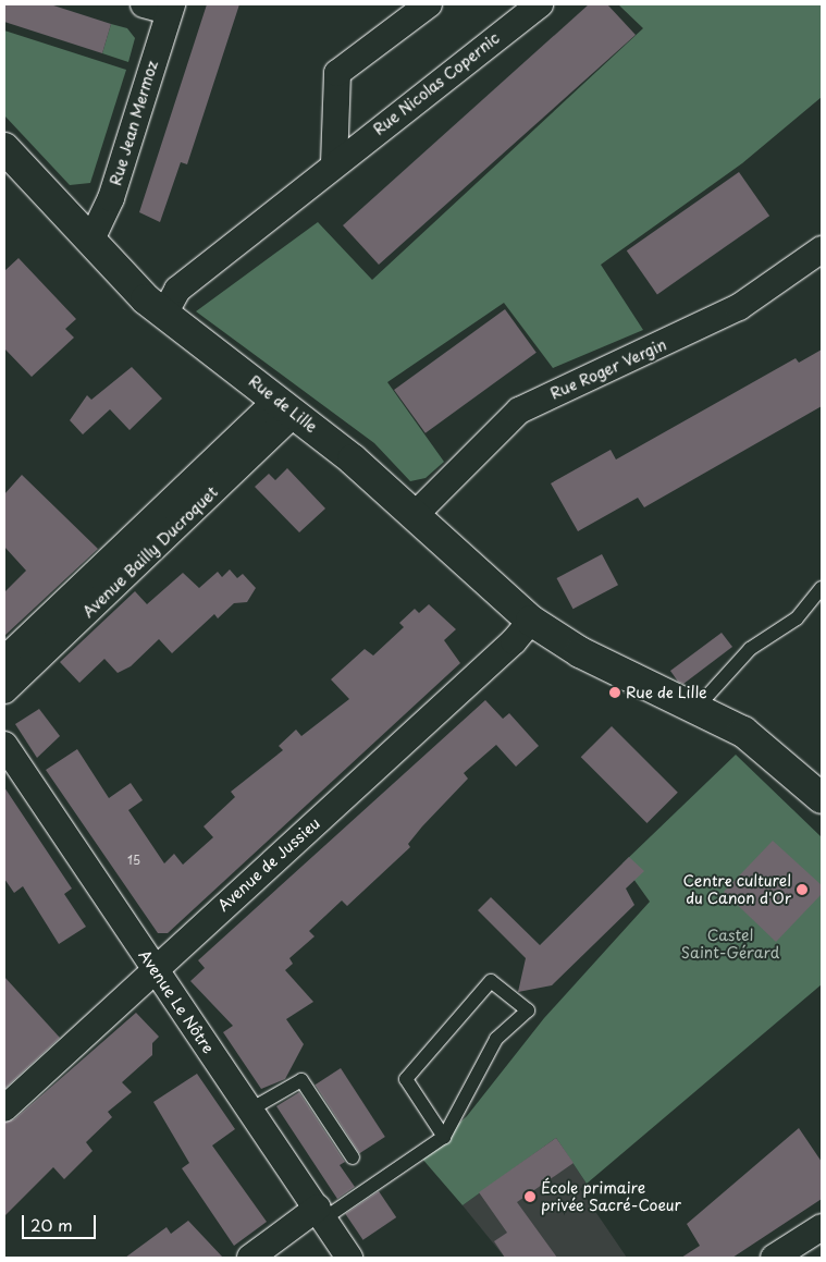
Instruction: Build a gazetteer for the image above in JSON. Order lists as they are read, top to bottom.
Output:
{
  "streets": {
    "street": [
      "Rue Nicolas Copernic",
      "Rue Jean Mermoz",
      "Rue Roger Vergin",
      "Rue de Lille",
      "Avenue Bailly Ducroquet",
      "Avenue de Jussieu",
      "Avenue Le Nôtre"
    ]
  },
  "crossings": [
    ["Rue Nicolas Copernic", "Rue de Lille"],
    ["Rue Jean Mermoz", "Rue de Lille"],
    ["Rue Roger Vergin", "Rue de Lille"],
    ["Rue de Lille", "Avenue Bailly Ducroquet"],
    ["Rue de Lille", "Avenue de Jussieu"],
    ["Avenue de Jussieu", "Avenue Le Nôtre"]
  ],
  "parks": ["Castel Saint-Gérard"],
  "places": ["Rue de Lille", "Centre culturel du Canon d'Or", "École primaire privée Sacré-Coeur"],
  "house_numbers": ["15"],
  "scale_bar": "20 m"
}
